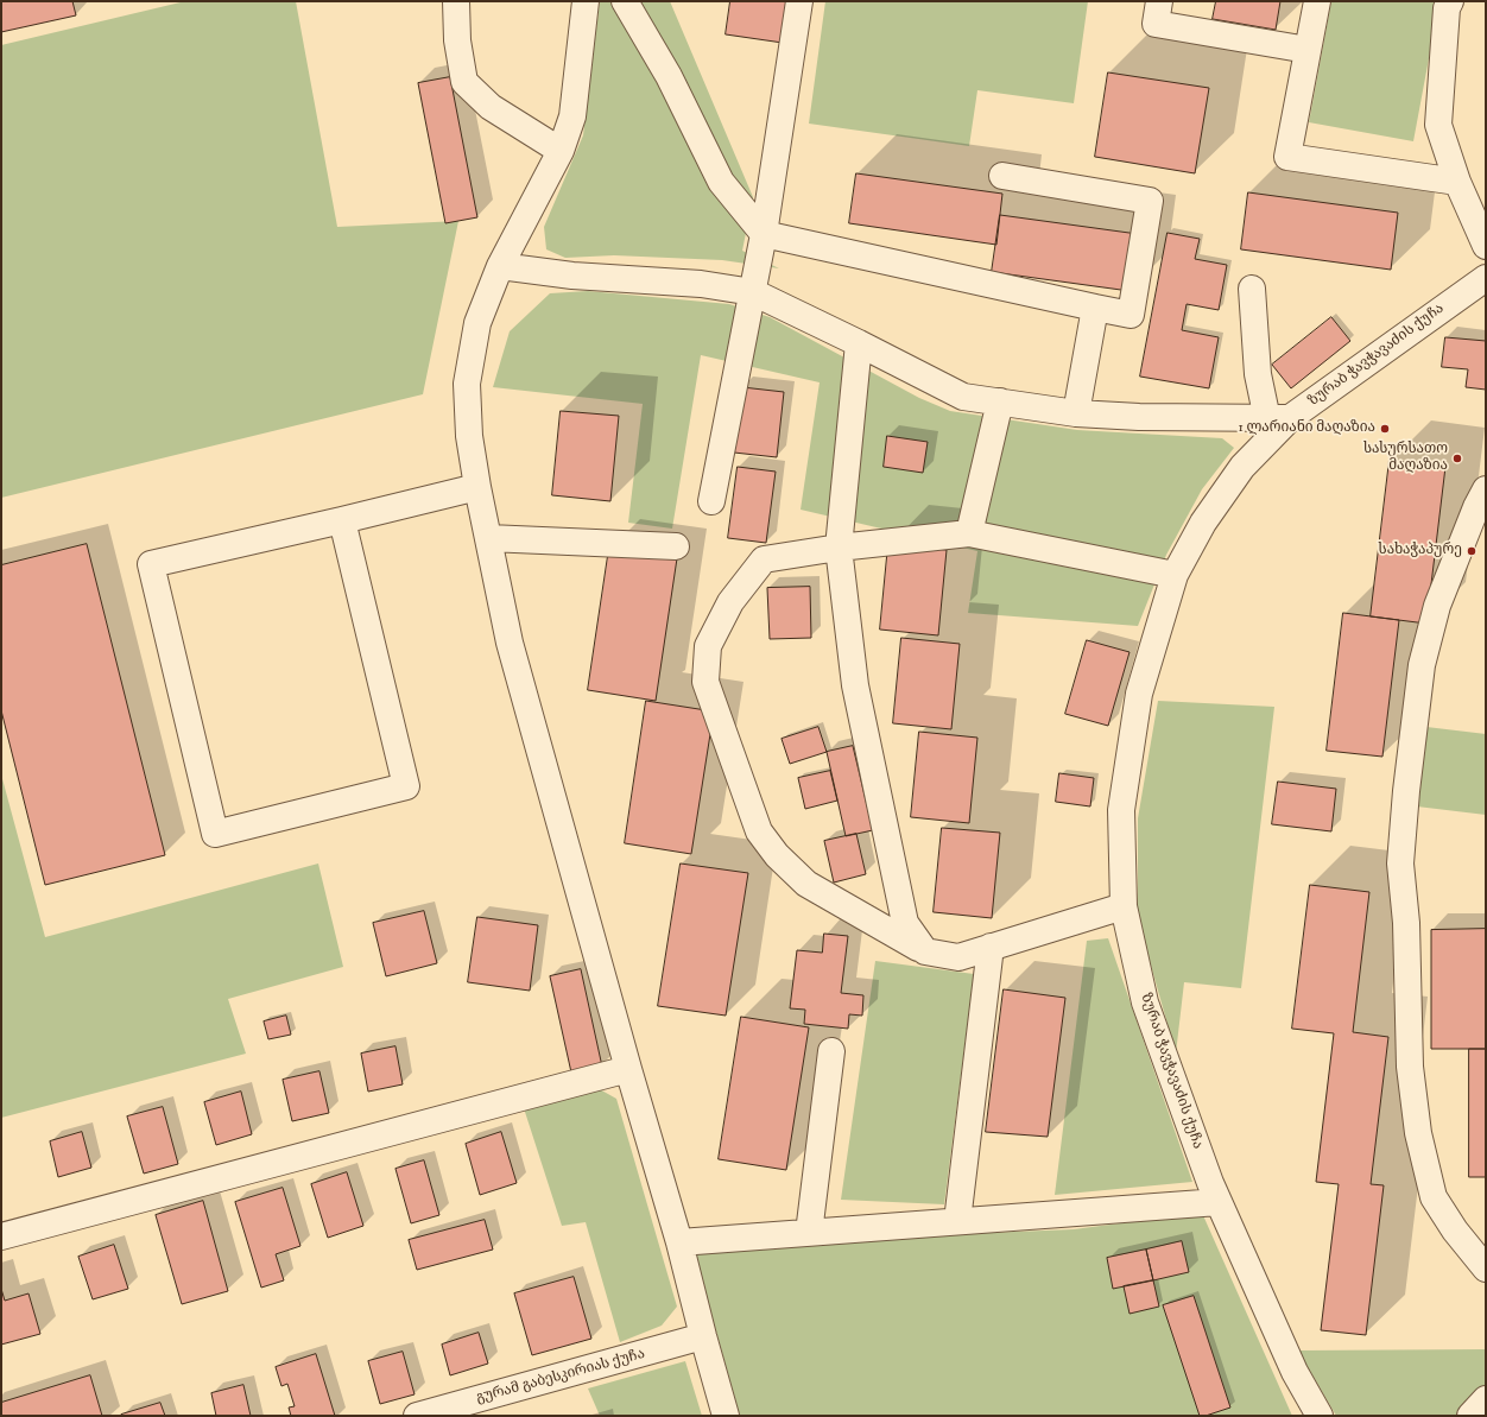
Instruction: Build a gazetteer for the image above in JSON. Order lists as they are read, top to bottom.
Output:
{
  "streets": {
    "street": ["ზურაბ ჭავჭავაძის ქუჩა", "გურამ გაბესკირიას ქუჩა"]
  },
  "places": ["1 ლარიანი მაღაზია", "სასურსათო მაღაზია", "სახაჭაპურე"]
}
